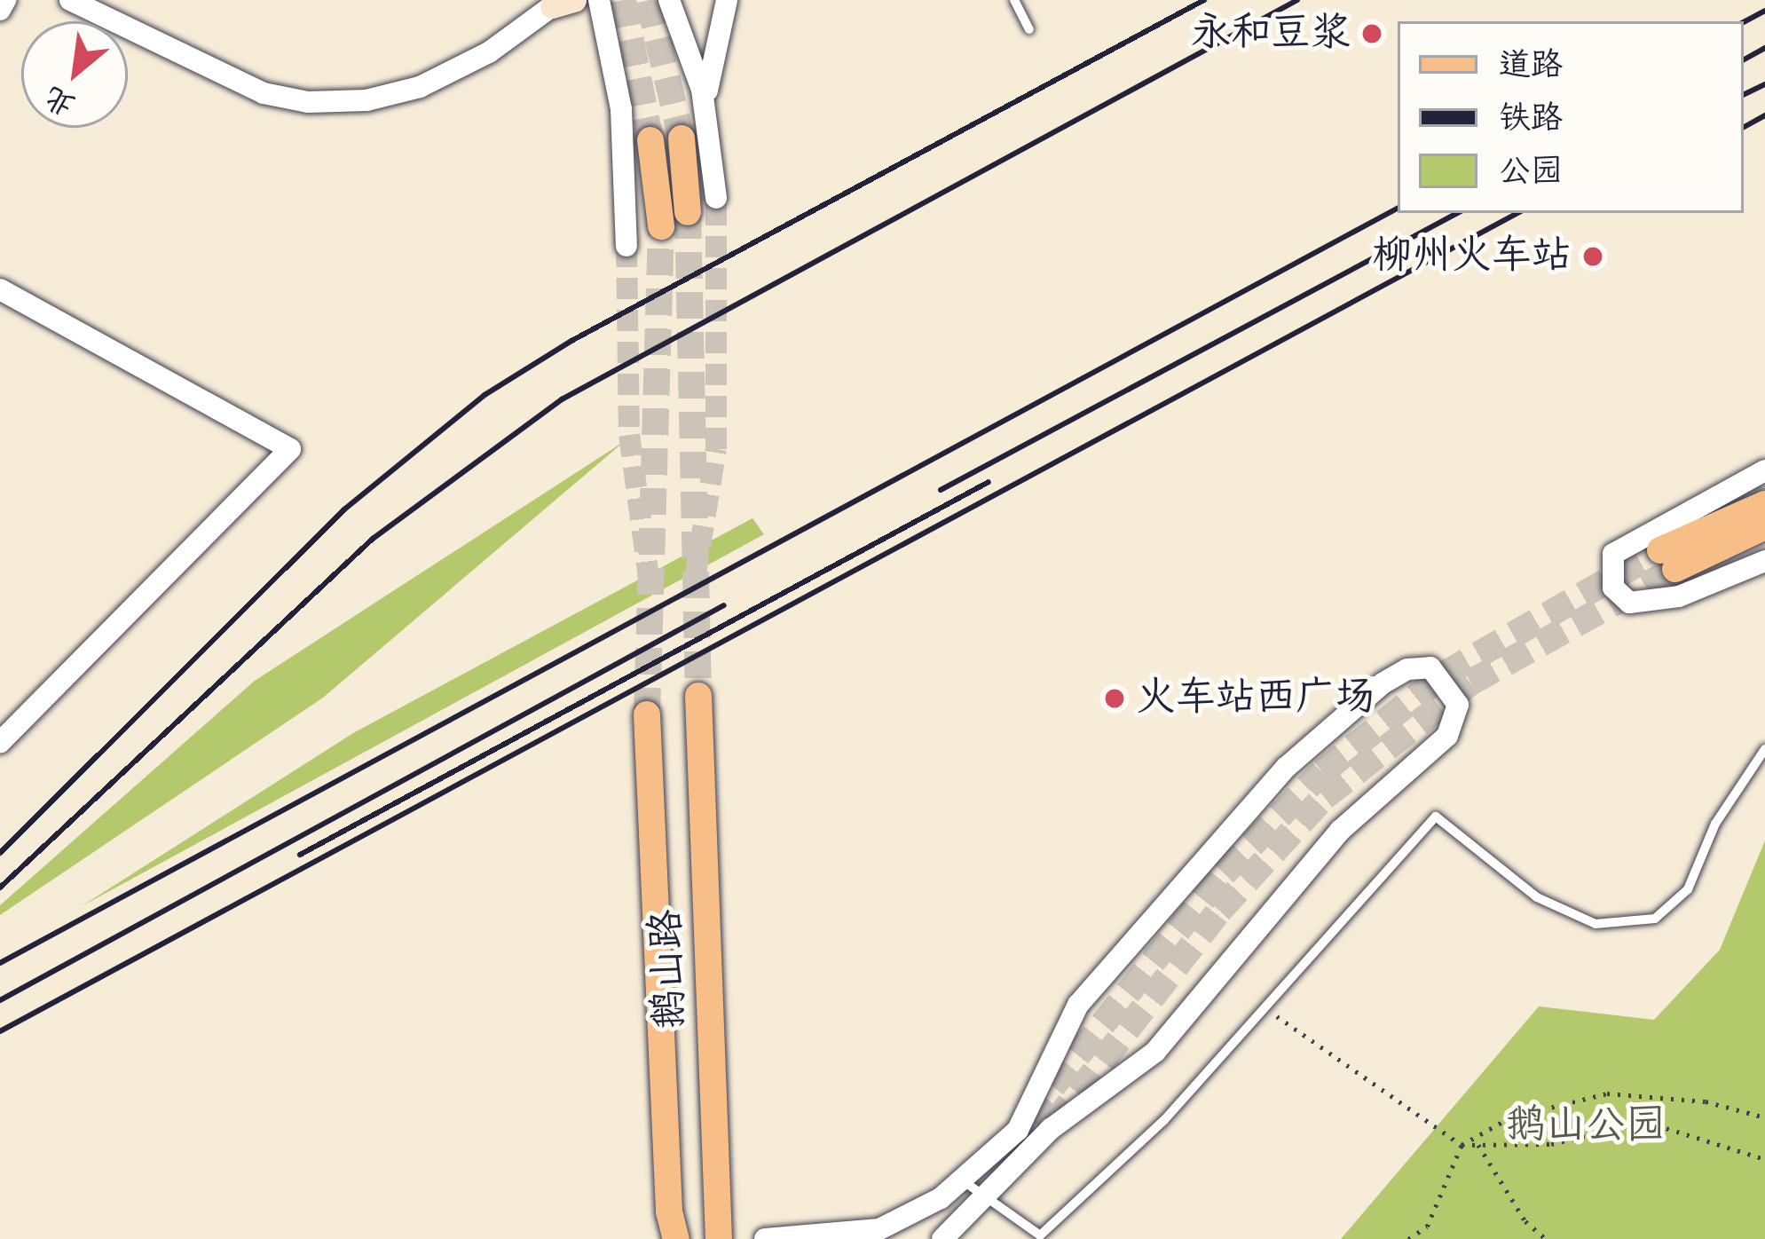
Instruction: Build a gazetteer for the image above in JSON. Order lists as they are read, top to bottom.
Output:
{
  "streets": {
    "main road": ["鹅山路"]
  },
  "parks": ["鹅山公园"],
  "places": ["永和豆浆", "柳州火车站", "火车站西广场"],
  "legend": ["道路", "铁路", "公园"],
  "north": "bottom left"
}
